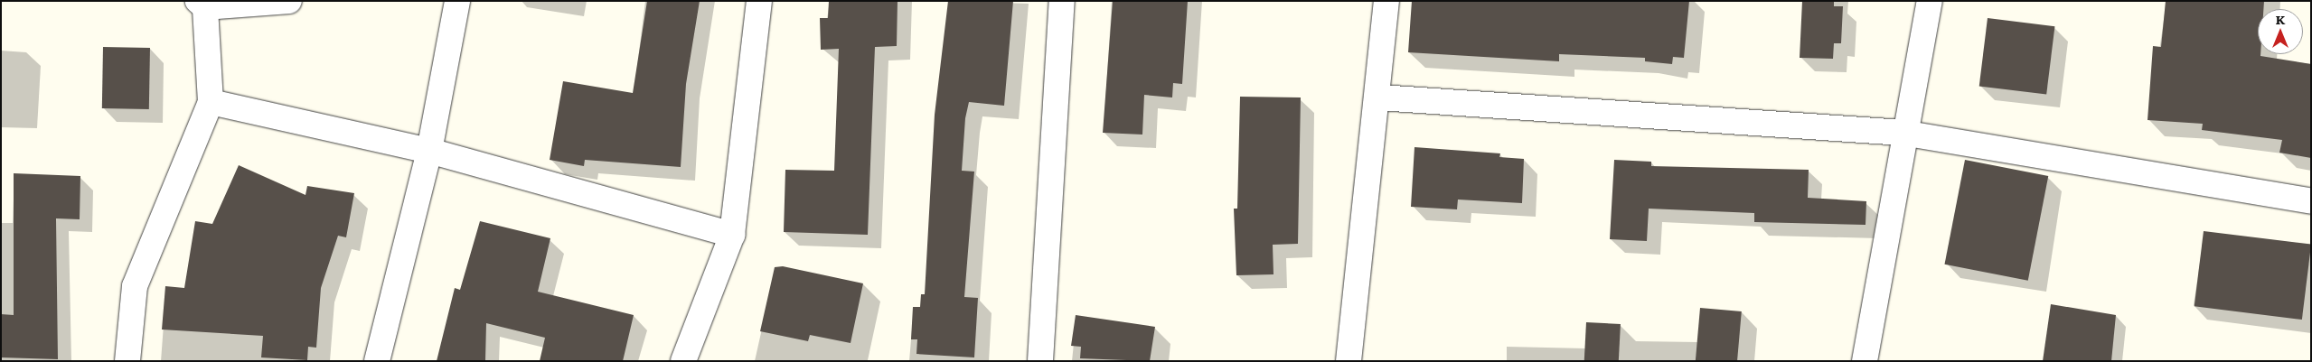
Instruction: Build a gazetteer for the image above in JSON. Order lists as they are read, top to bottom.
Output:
{
  "north": "top"
}
